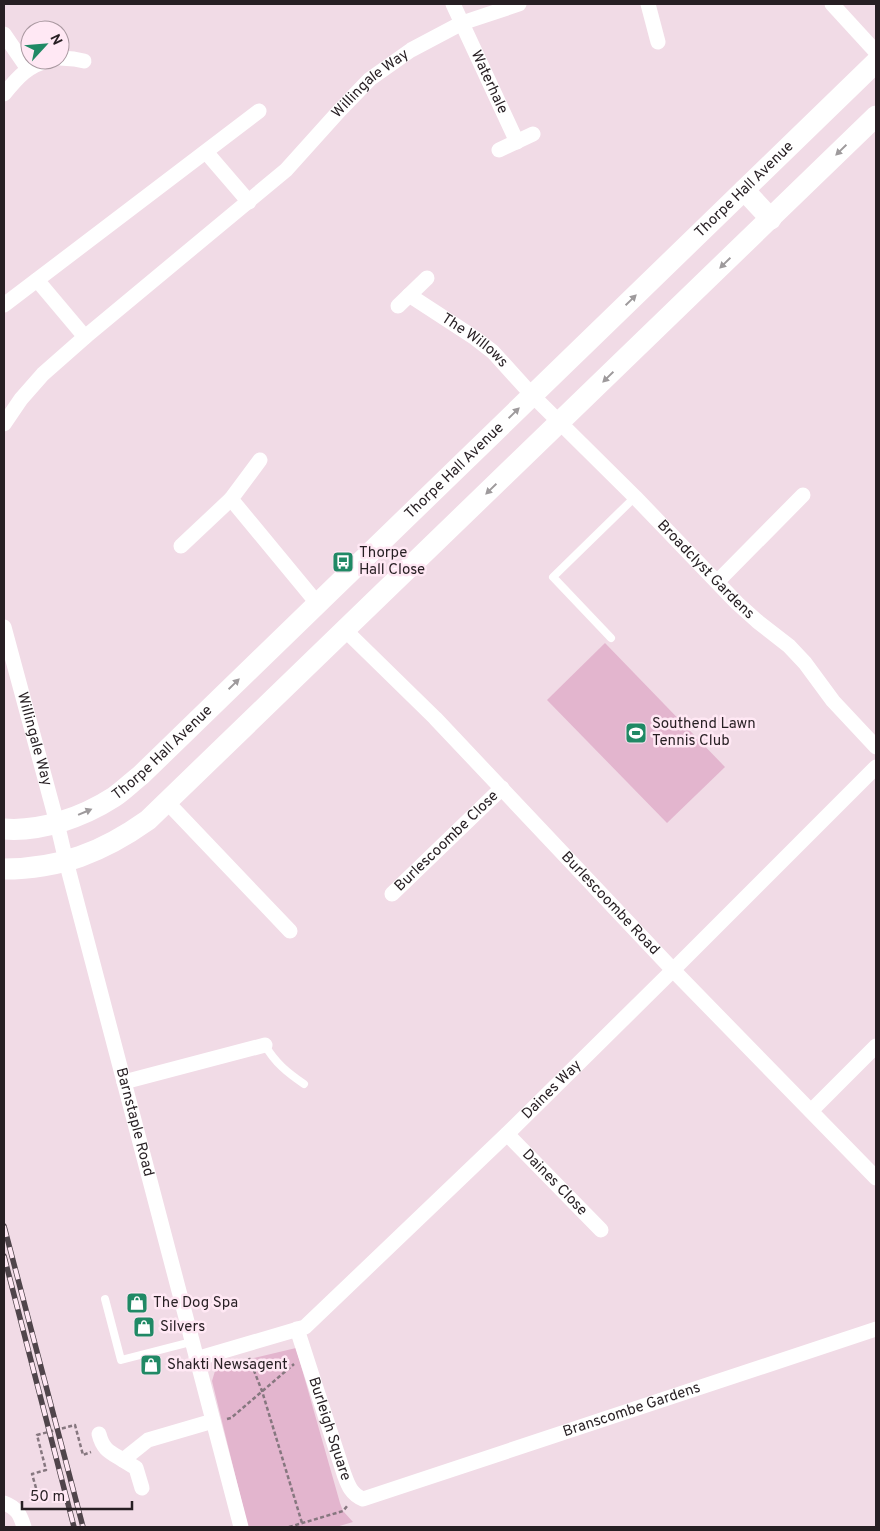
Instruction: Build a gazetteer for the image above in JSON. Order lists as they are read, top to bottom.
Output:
{
  "streets": {
    "street": [
      "Waterhale",
      "Willingale Way",
      "Thorpe Hall Avenue",
      "The Willows",
      "Broadclyst Gardens",
      "Burlescoombe Close",
      "Burlescoombe Road",
      "Daines Way",
      "Barnstaple Road",
      "Daines Close",
      "Branscombe Gardens",
      "Burleigh Square"
    ]
  },
  "crossings": [
    ["Waterhale", "Willingale Way"],
    ["Willingale Way", "Thorpe Hall Avenue"],
    ["Willingale Way", "Barnstaple Road"],
    ["Thorpe Hall Avenue", "The Willows"],
    ["Thorpe Hall Avenue", "Broadclyst Gardens"],
    ["Thorpe Hall Avenue", "Barnstaple Road"],
    ["The Willows", "Broadclyst Gardens"],
    ["Burlescoombe Close", "Burlescoombe Road"],
    ["Burlescoombe Road", "Daines Way"],
    ["Daines Way", "Barnstaple Road"],
    ["Daines Way", "Daines Close"],
    ["Daines Way", "Burleigh Square"],
    ["Branscombe Gardens", "Burleigh Square"]
  ],
  "places": {
    "bus stop": ["Thorpe Hall Close"],
    "sports": ["Southend Lawn Tennis Club"],
    "shop": ["The Dog Spa", "Silvers", "Shakti Newsagent"]
  },
  "scale_bar": "50 m",
  "north": "top right"
}
